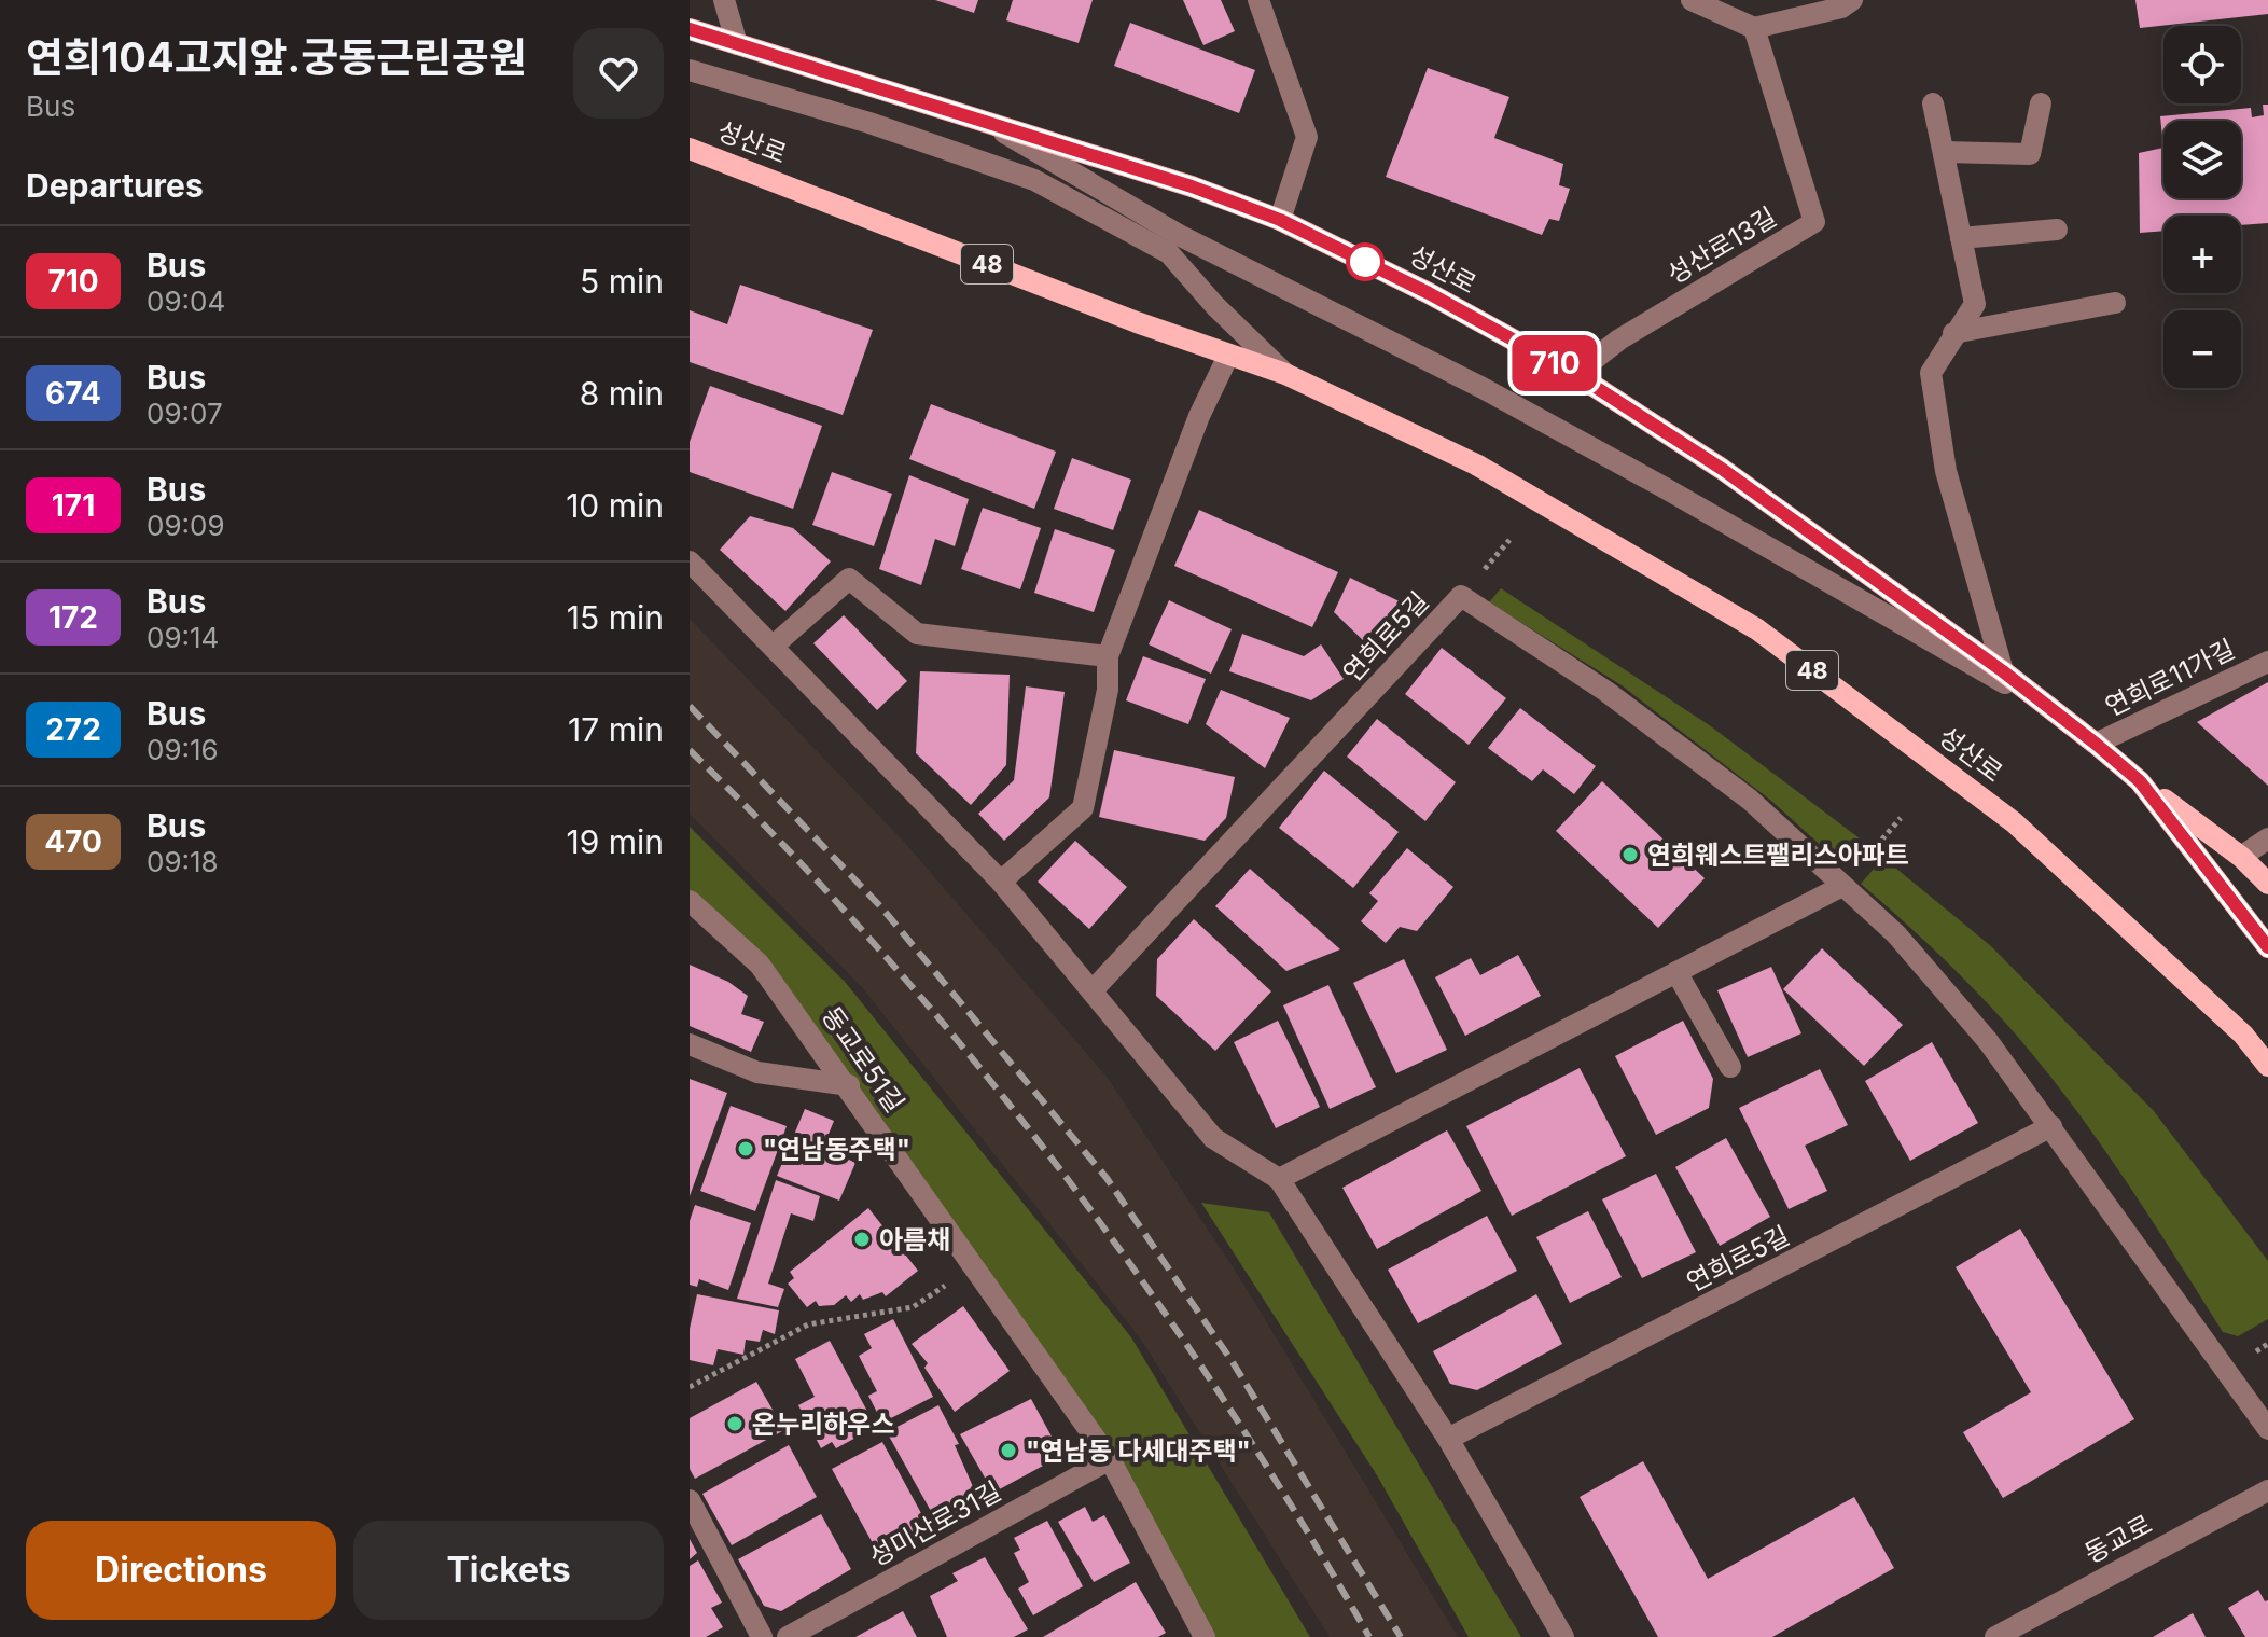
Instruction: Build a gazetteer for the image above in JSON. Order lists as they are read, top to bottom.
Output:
{
  "streets": {
    "main road": ["성산로", "48"],
    "street": [
      "성산로13길",
      "연희로5길",
      "연희로11가길",
      "동교로51길",
      "성미산로31길",
      "동교로"
    ]
  },
  "crossings": [
    ["성산로", "성산로13길"],
    ["성산로", "연희로11가길"],
    ["동교로51길", "성미산로31길"]
  ],
  "places": [
    "연희웨스트팰리스아파트",
    "\"연남동주택\"",
    "아름채",
    "온누리하우스",
    "\"연남동 다세대주택\""
  ],
  "lines": ["bus line 710"],
  "page": {
    "heading": [
      ["연희104고지앞.궁동근린공원", "Bus"],
      "Departures"
    ],
    "on_map": "710",
    "map_buttons": ["+", "−"],
    "list": [
      {
        "mark": "710",
        "name": "Bus",
        "note": "09:04",
        "value": "5 min"
      },
      {
        "mark": "674",
        "name": "Bus",
        "note": "09:07",
        "value": "8 min"
      },
      {
        "mark": "171",
        "name": "Bus",
        "note": "09:09",
        "value": "10 min"
      },
      {
        "mark": "172",
        "name": "Bus",
        "note": "09:14",
        "value": "15 min"
      },
      {
        "mark": "272",
        "name": "Bus",
        "note": "09:16",
        "value": "17 min"
      },
      {
        "mark": "470",
        "name": "Bus",
        "note": "09:18",
        "value": "19 min"
      }
    ],
    "buttons": ["Directions", "Tickets"]
  }
}
